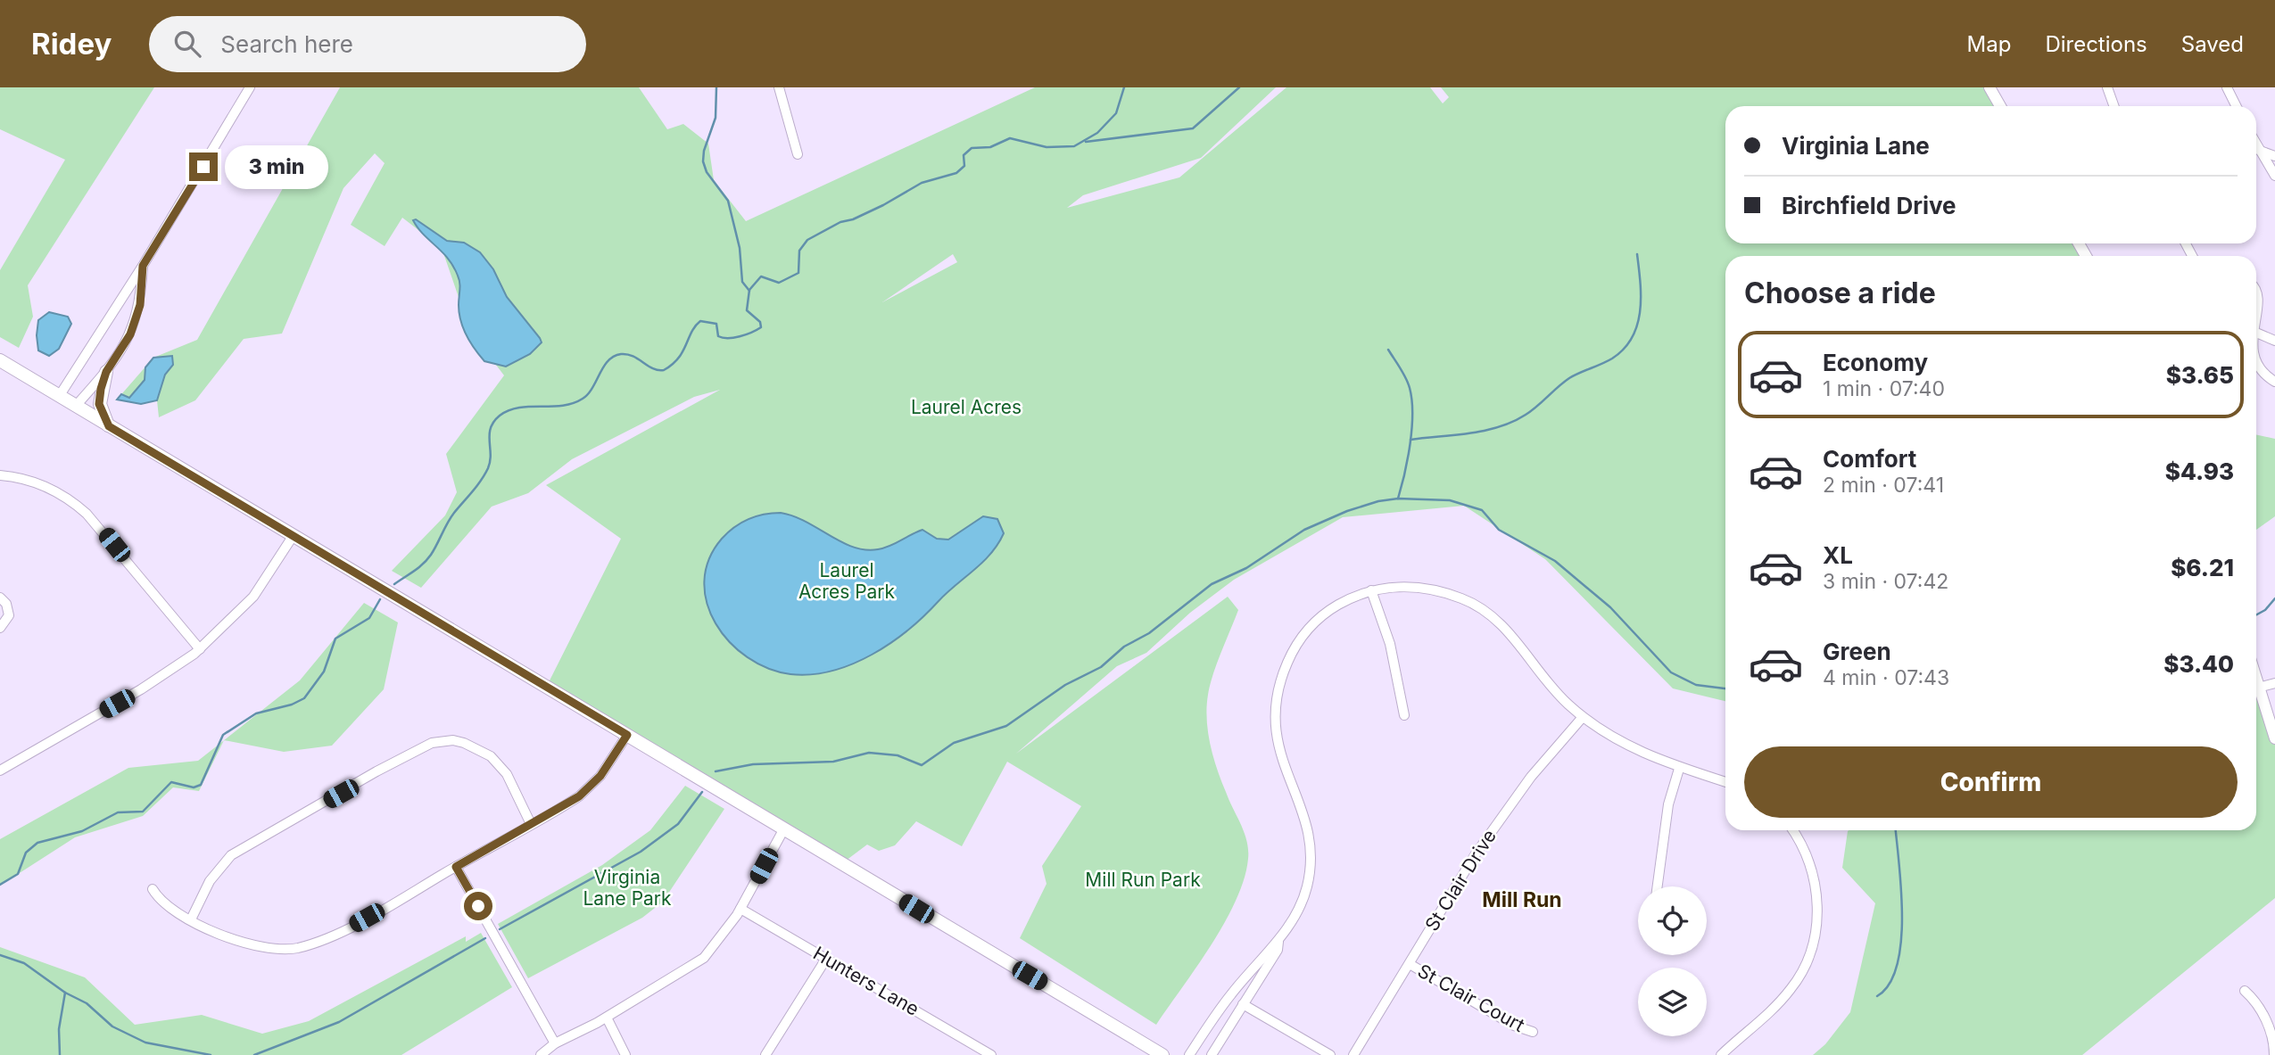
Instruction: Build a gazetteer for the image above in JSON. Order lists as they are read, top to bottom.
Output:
{
  "streets": {
    "street": ["St Clair Drive", "Hunters Lane", "St Clair Court"]
  },
  "crossings": [
    ["St Clair Drive", "St Clair Court"]
  ],
  "districts": ["Mill Run"],
  "parks": [
    "Laurel Acres",
    "Laurel Acres Park",
    "Virginia Lane Park",
    "Mill Run Park"
  ],
  "page": {
    "header": "Ridey",
    "search": "Search here",
    "nav": ["Map", "Directions", "Saved"],
    "banner": ["Virginia Lane", "Birchfield Drive"],
    "bubble": "3 min",
    "heading": "Choose a ride",
    "list": [
      {
        "name": "Economy",
        "note": "1 min · 07:40",
        "value": "$3.65"
      },
      {
        "name": "Comfort",
        "note": "2 min · 07:41",
        "value": "$4.93"
      },
      {
        "name": "XL",
        "note": "3 min · 07:42",
        "value": "$6.21"
      },
      {
        "name": "Green",
        "note": "4 min · 07:43",
        "value": "$3.40"
      }
    ],
    "buttons": "Confirm"
  }
}
